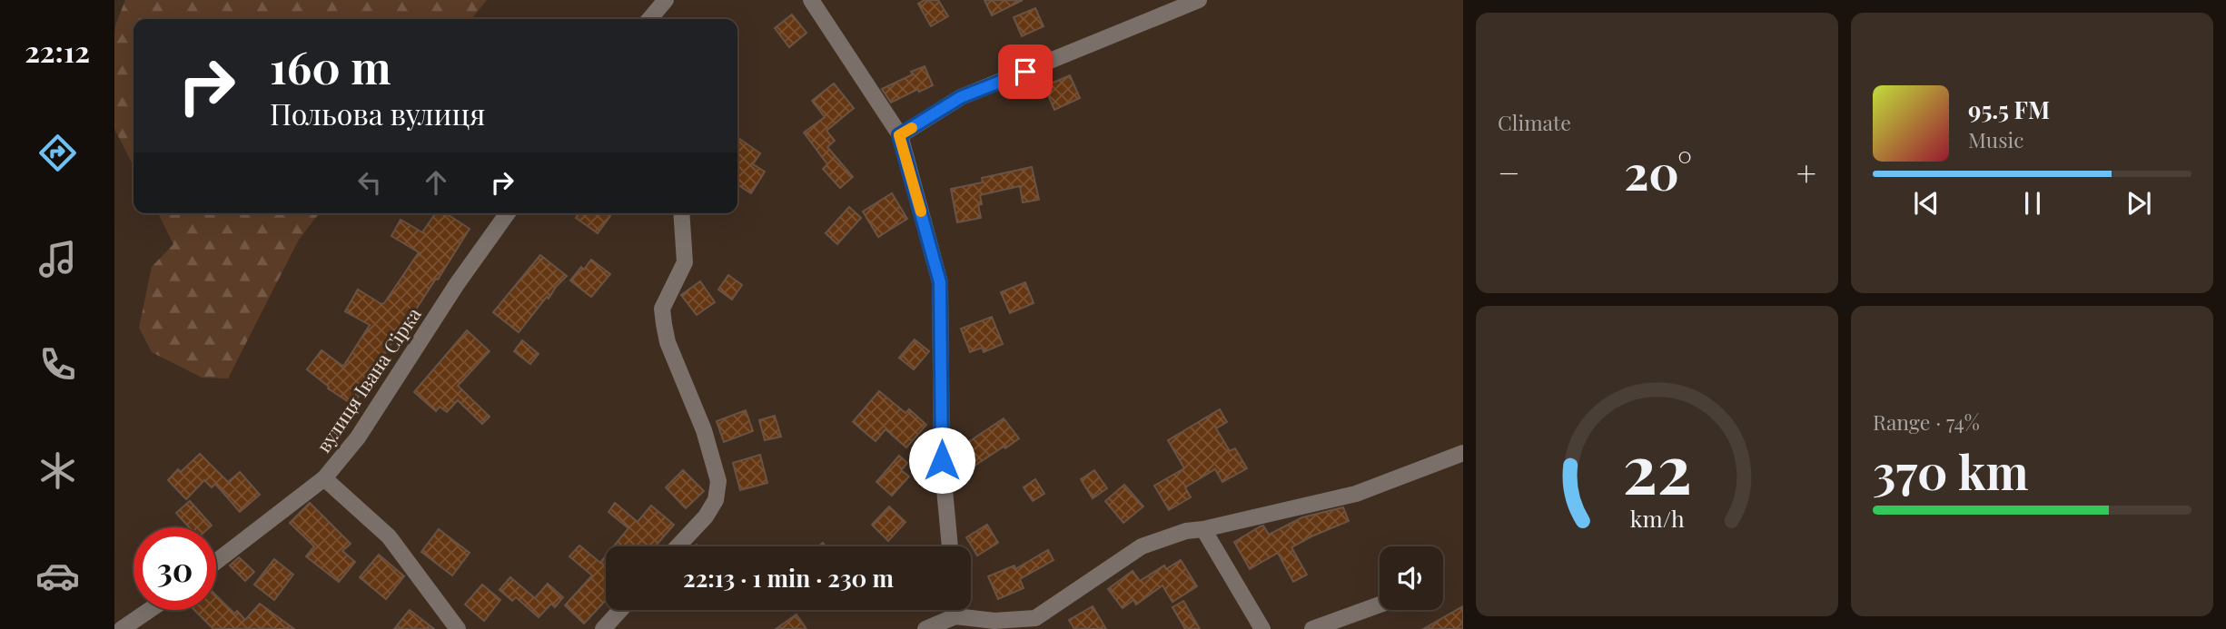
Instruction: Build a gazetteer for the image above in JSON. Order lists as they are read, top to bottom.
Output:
{
  "streets": {
    "street": ["вулиця Івана Сірка"]
  },
  "page": {
    "tabs": "22:12",
    "tile": [
      "Climate",
      ["Range · 74%", "370 km"]
    ],
    "turn": ["160 m", "Польова вулиця"],
    "song": ["95.5 FM", "Music"],
    "heat": ["−", "20°", "+"],
    "limit": "30",
    "trip": "22:13 · 1 min · 230 m",
    "gauge": ["22", "km/h"]
  }
}
